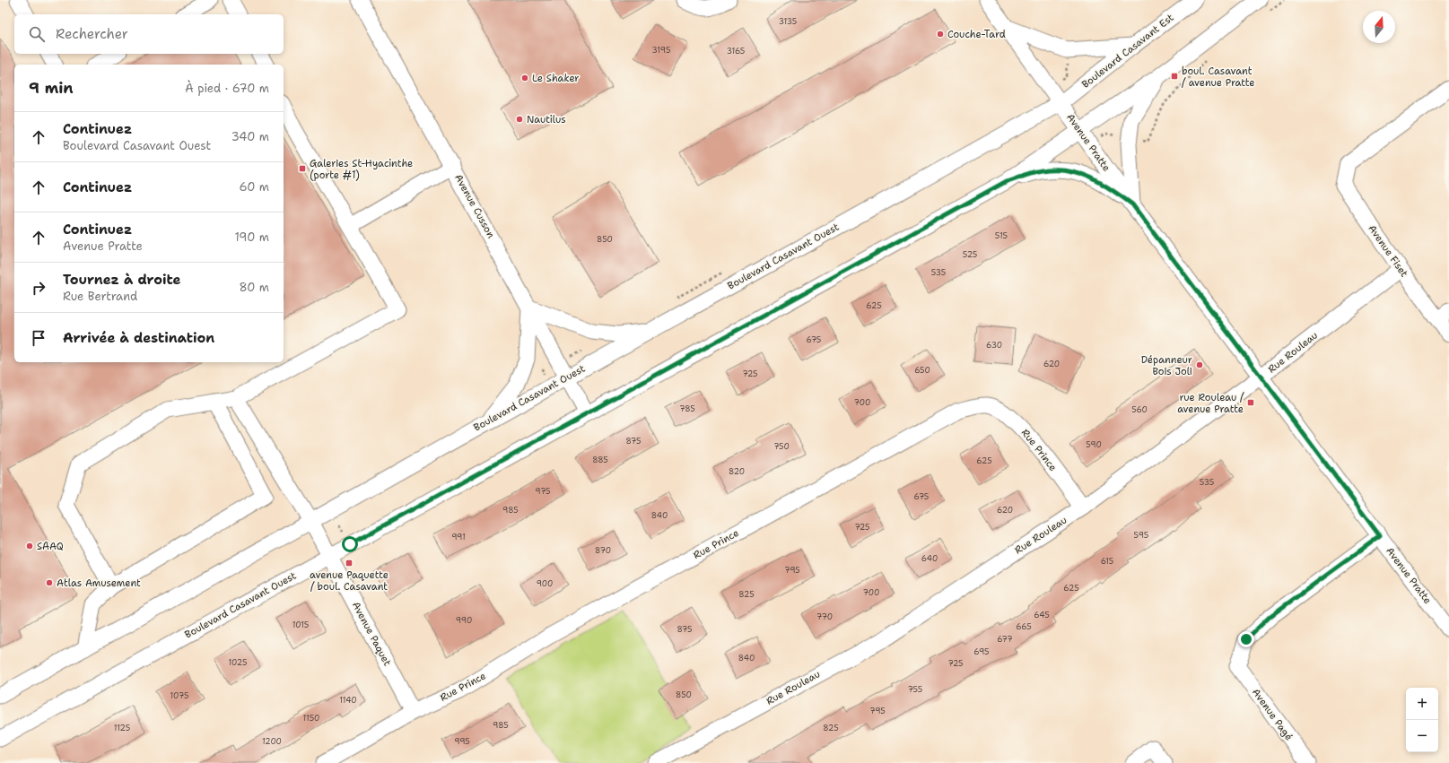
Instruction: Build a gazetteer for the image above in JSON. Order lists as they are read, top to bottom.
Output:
{
  "streets": {
    "street": [
      "Boulevard Casavant Est",
      "Avenue Pratte",
      "Avenue Cusson",
      "Avenue Fiset",
      "Boulevard Casavant Ouest",
      "Rue Rouleau",
      "Rue Prince",
      "Avenue Paquet",
      "Avenue Pagé"
    ]
  },
  "crossings": [
    ["Boulevard Casavant Est", "Avenue Pratte"],
    ["Boulevard Casavant Est", "Boulevard Casavant Ouest"],
    ["Avenue Pratte", "Boulevard Casavant Ouest"],
    ["Avenue Pratte", "Rue Rouleau"],
    ["Avenue Pratte", "Avenue Pagé"],
    ["Avenue Cusson", "Boulevard Casavant Ouest"],
    ["Avenue Fiset", "Rue Rouleau"],
    ["Boulevard Casavant Ouest", "Avenue Paquet"],
    ["Rue Rouleau", "Rue Prince"],
    ["Rue Prince", "Avenue Paquet"]
  ],
  "places": {
    "other": [
      "Couche-Tard",
      "Le Shaker",
      "Nautilus",
      "Dépanneur Bois Joli",
      "SAAQ",
      "Atlas Amusement"
    ],
    "transit": [
      "boul. Casavant / avenue Pratte",
      "Galeries St-Hyacinthe (porte #1)",
      "rue Rouleau / avenue Pratte",
      "avenue Paquette / boul. Casavant"
    ]
  },
  "house_numbers": [
    "3135",
    "3195",
    "3165",
    "515",
    "850",
    "525",
    "535",
    "625",
    "675",
    "630",
    "620",
    "650",
    "725",
    "700",
    "785",
    "560",
    "875",
    "590",
    "750",
    "885",
    "625",
    "820",
    "535",
    "975",
    "675",
    "985",
    "620",
    "840",
    "725",
    "595",
    "991",
    "870",
    "640",
    "615",
    "795",
    "900",
    "625",
    "700",
    "825",
    "645",
    "770",
    "990",
    "1015",
    "665",
    "875",
    "677",
    "695",
    "840",
    "1025",
    "725",
    "755",
    "850",
    "1075",
    "1140",
    "795",
    "1150",
    "985",
    "1125",
    "825",
    "1200",
    "995"
  ],
  "north": "top",
  "page": {
    "search": "Rechercher",
    "heading": ["9 min", "À pied · 670 m"],
    "list": [
      ["Continuez", "Boulevard Casavant Ouest", "340 m"],
      ["Continuez", "60 m"],
      ["Continuez", "Avenue Pratte", "190 m"],
      ["Tournez à droite", "Rue Bertrand", "80 m"],
      "Arrivée à destination"
    ],
    "map_buttons": ["+", "−"]
  }
}
